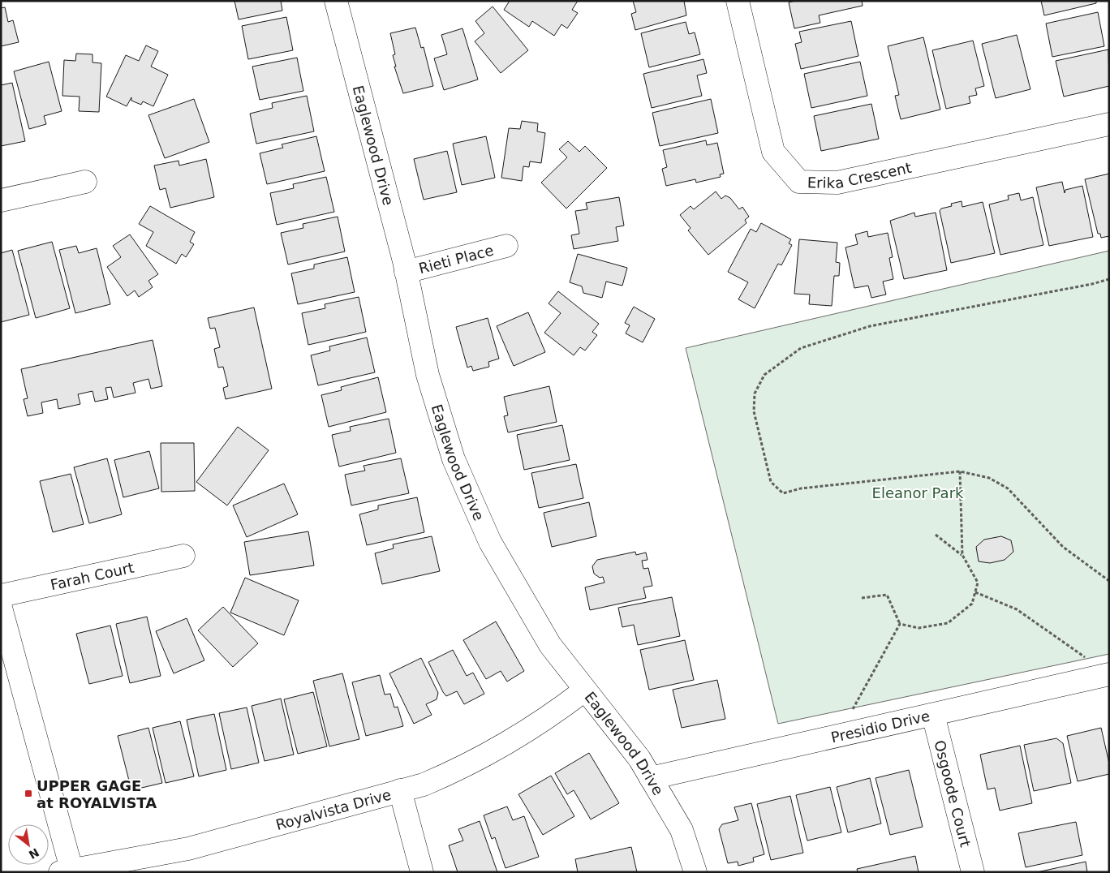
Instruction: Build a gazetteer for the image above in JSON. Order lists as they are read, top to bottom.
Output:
{
  "streets": {
    "street": [
      "Eaglewood Drive",
      "Erika Crescent",
      "Rieti Place",
      "Farah Court",
      "Presidio Drive",
      "Osgoode Court",
      "Royalvista Drive"
    ]
  },
  "crossings": [
    ["Eaglewood Drive", "Rieti Place"],
    ["Eaglewood Drive", "Presidio Drive"],
    ["Eaglewood Drive", "Royalvista Drive"],
    ["Presidio Drive", "Osgoode Court"]
  ],
  "parks": ["Eleanor Park"],
  "places": {
    "transit": ["UPPER GAGE at ROYALVISTA"]
  },
  "north": "bottom right"
}
